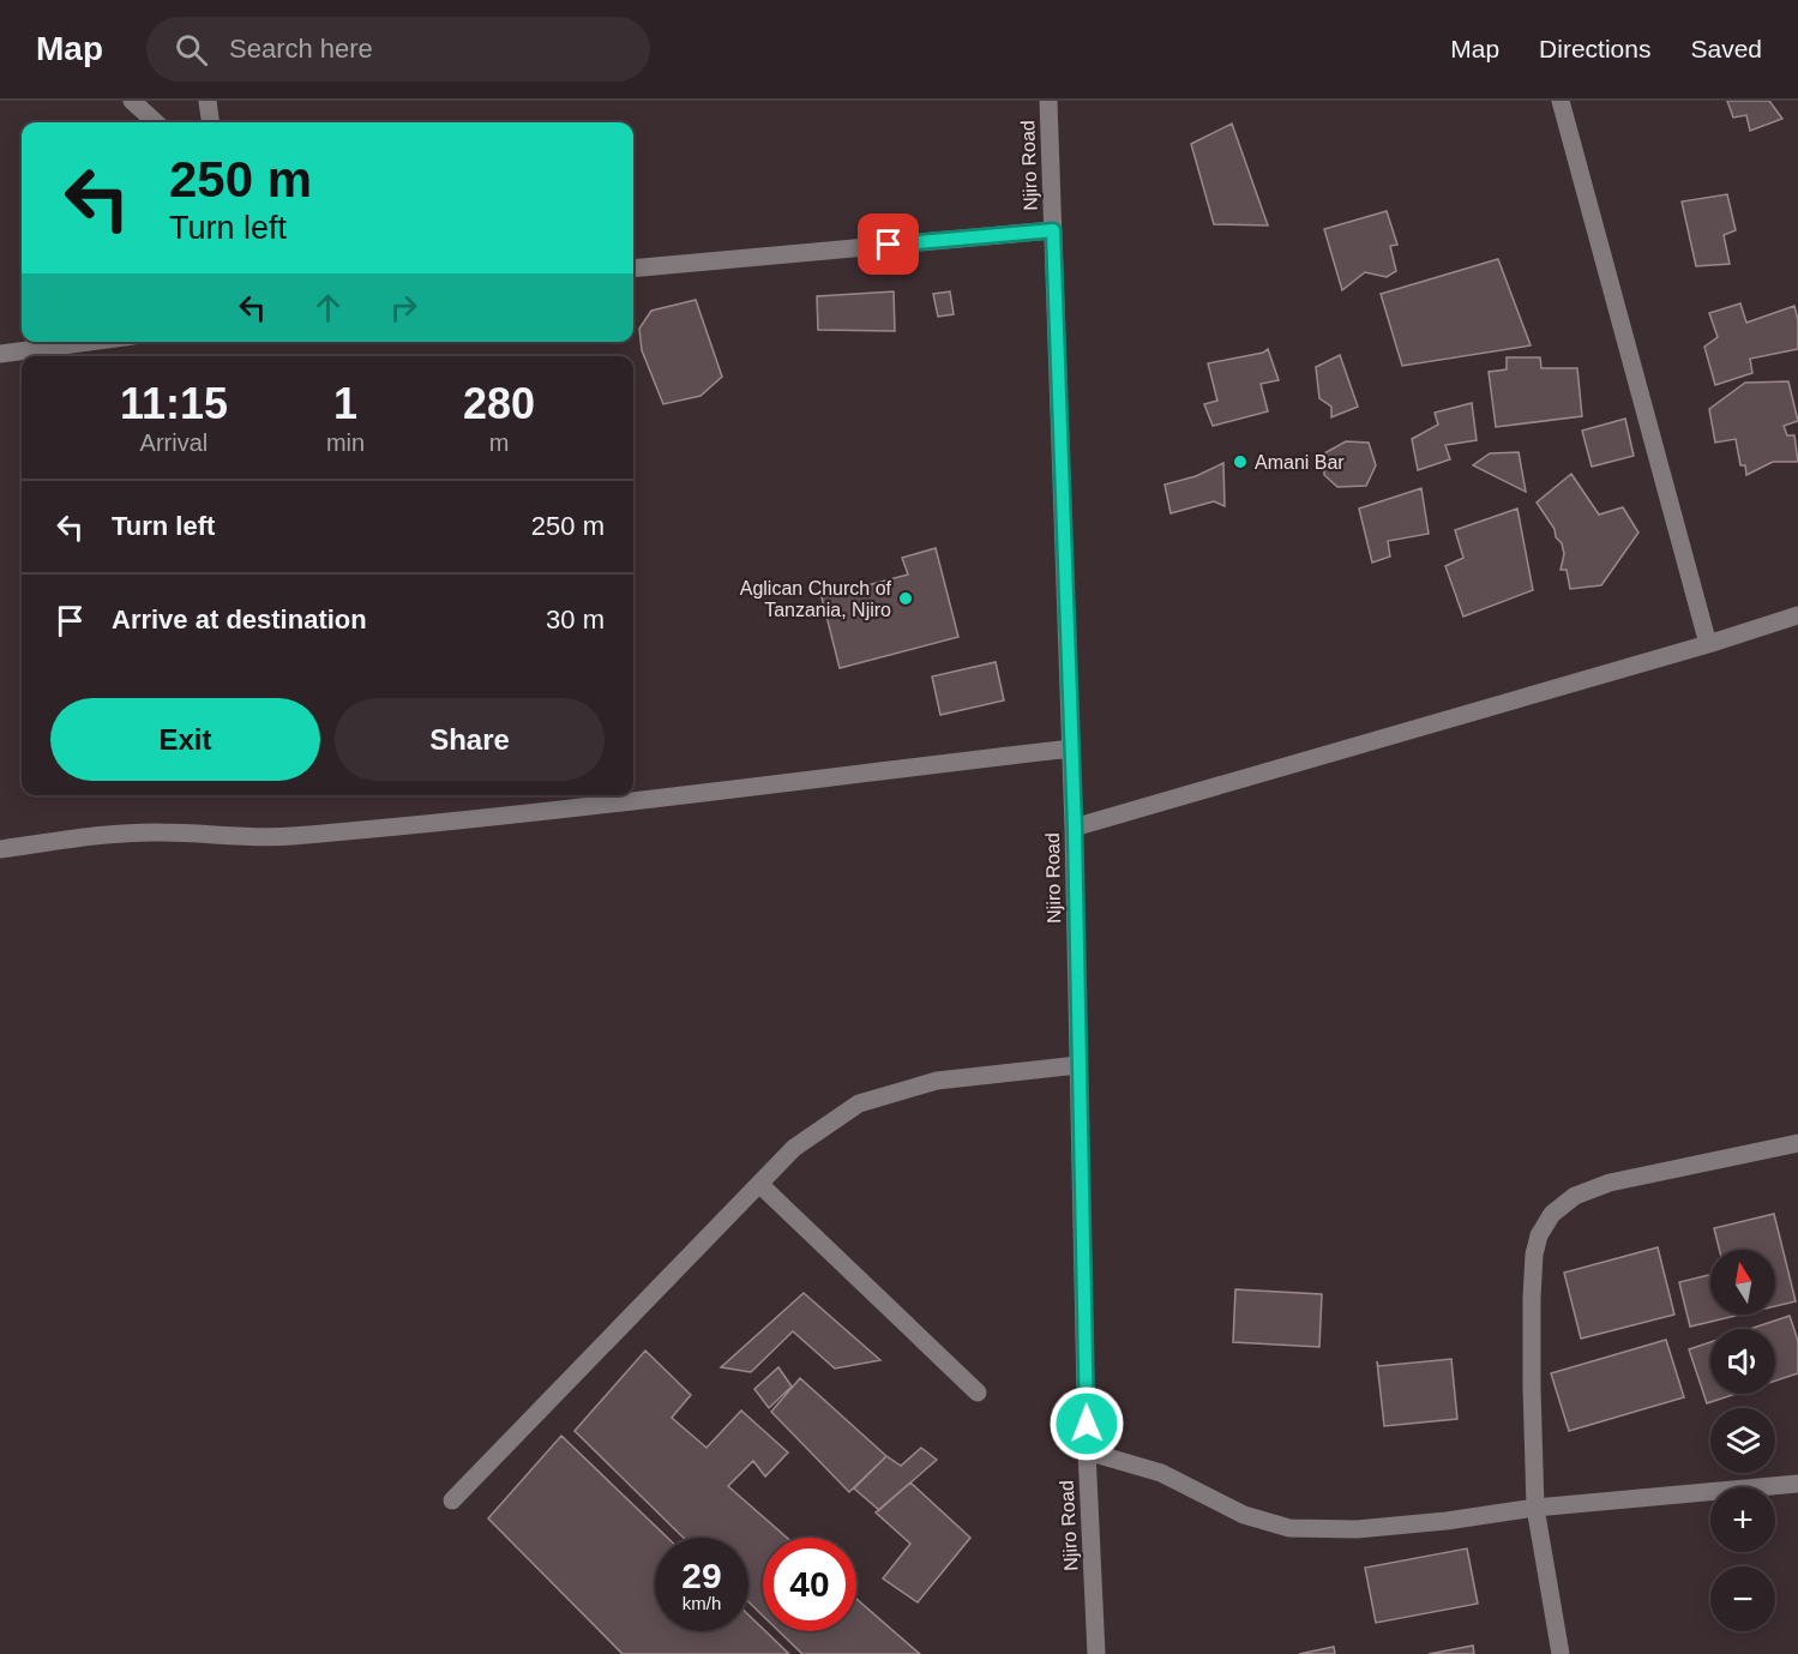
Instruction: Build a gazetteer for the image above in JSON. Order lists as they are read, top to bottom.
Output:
{
  "streets": {
    "street": ["Njiro Road"]
  },
  "places": ["Amani Bar", "Aglican Church of Tanzania, Njiro"],
  "north": "top",
  "page": {
    "header": "Map",
    "search": "Search here",
    "nav": ["Map", "Directions", "Saved"],
    "turn": ["250 m", "Turn left"],
    "eta": [
      "11:15",
      "Arrival",
      "1",
      "min",
      "280",
      "m"
    ],
    "list": [
      {
        "name": "Turn left",
        "value": "250 m"
      },
      {
        "name": "Arrive at destination",
        "value": "30 m"
      }
    ],
    "buttons": ["Exit", "Share"],
    "map_buttons": ["+", "−"],
    "speed": "29 km/h",
    "limit": "40"
  }
}
